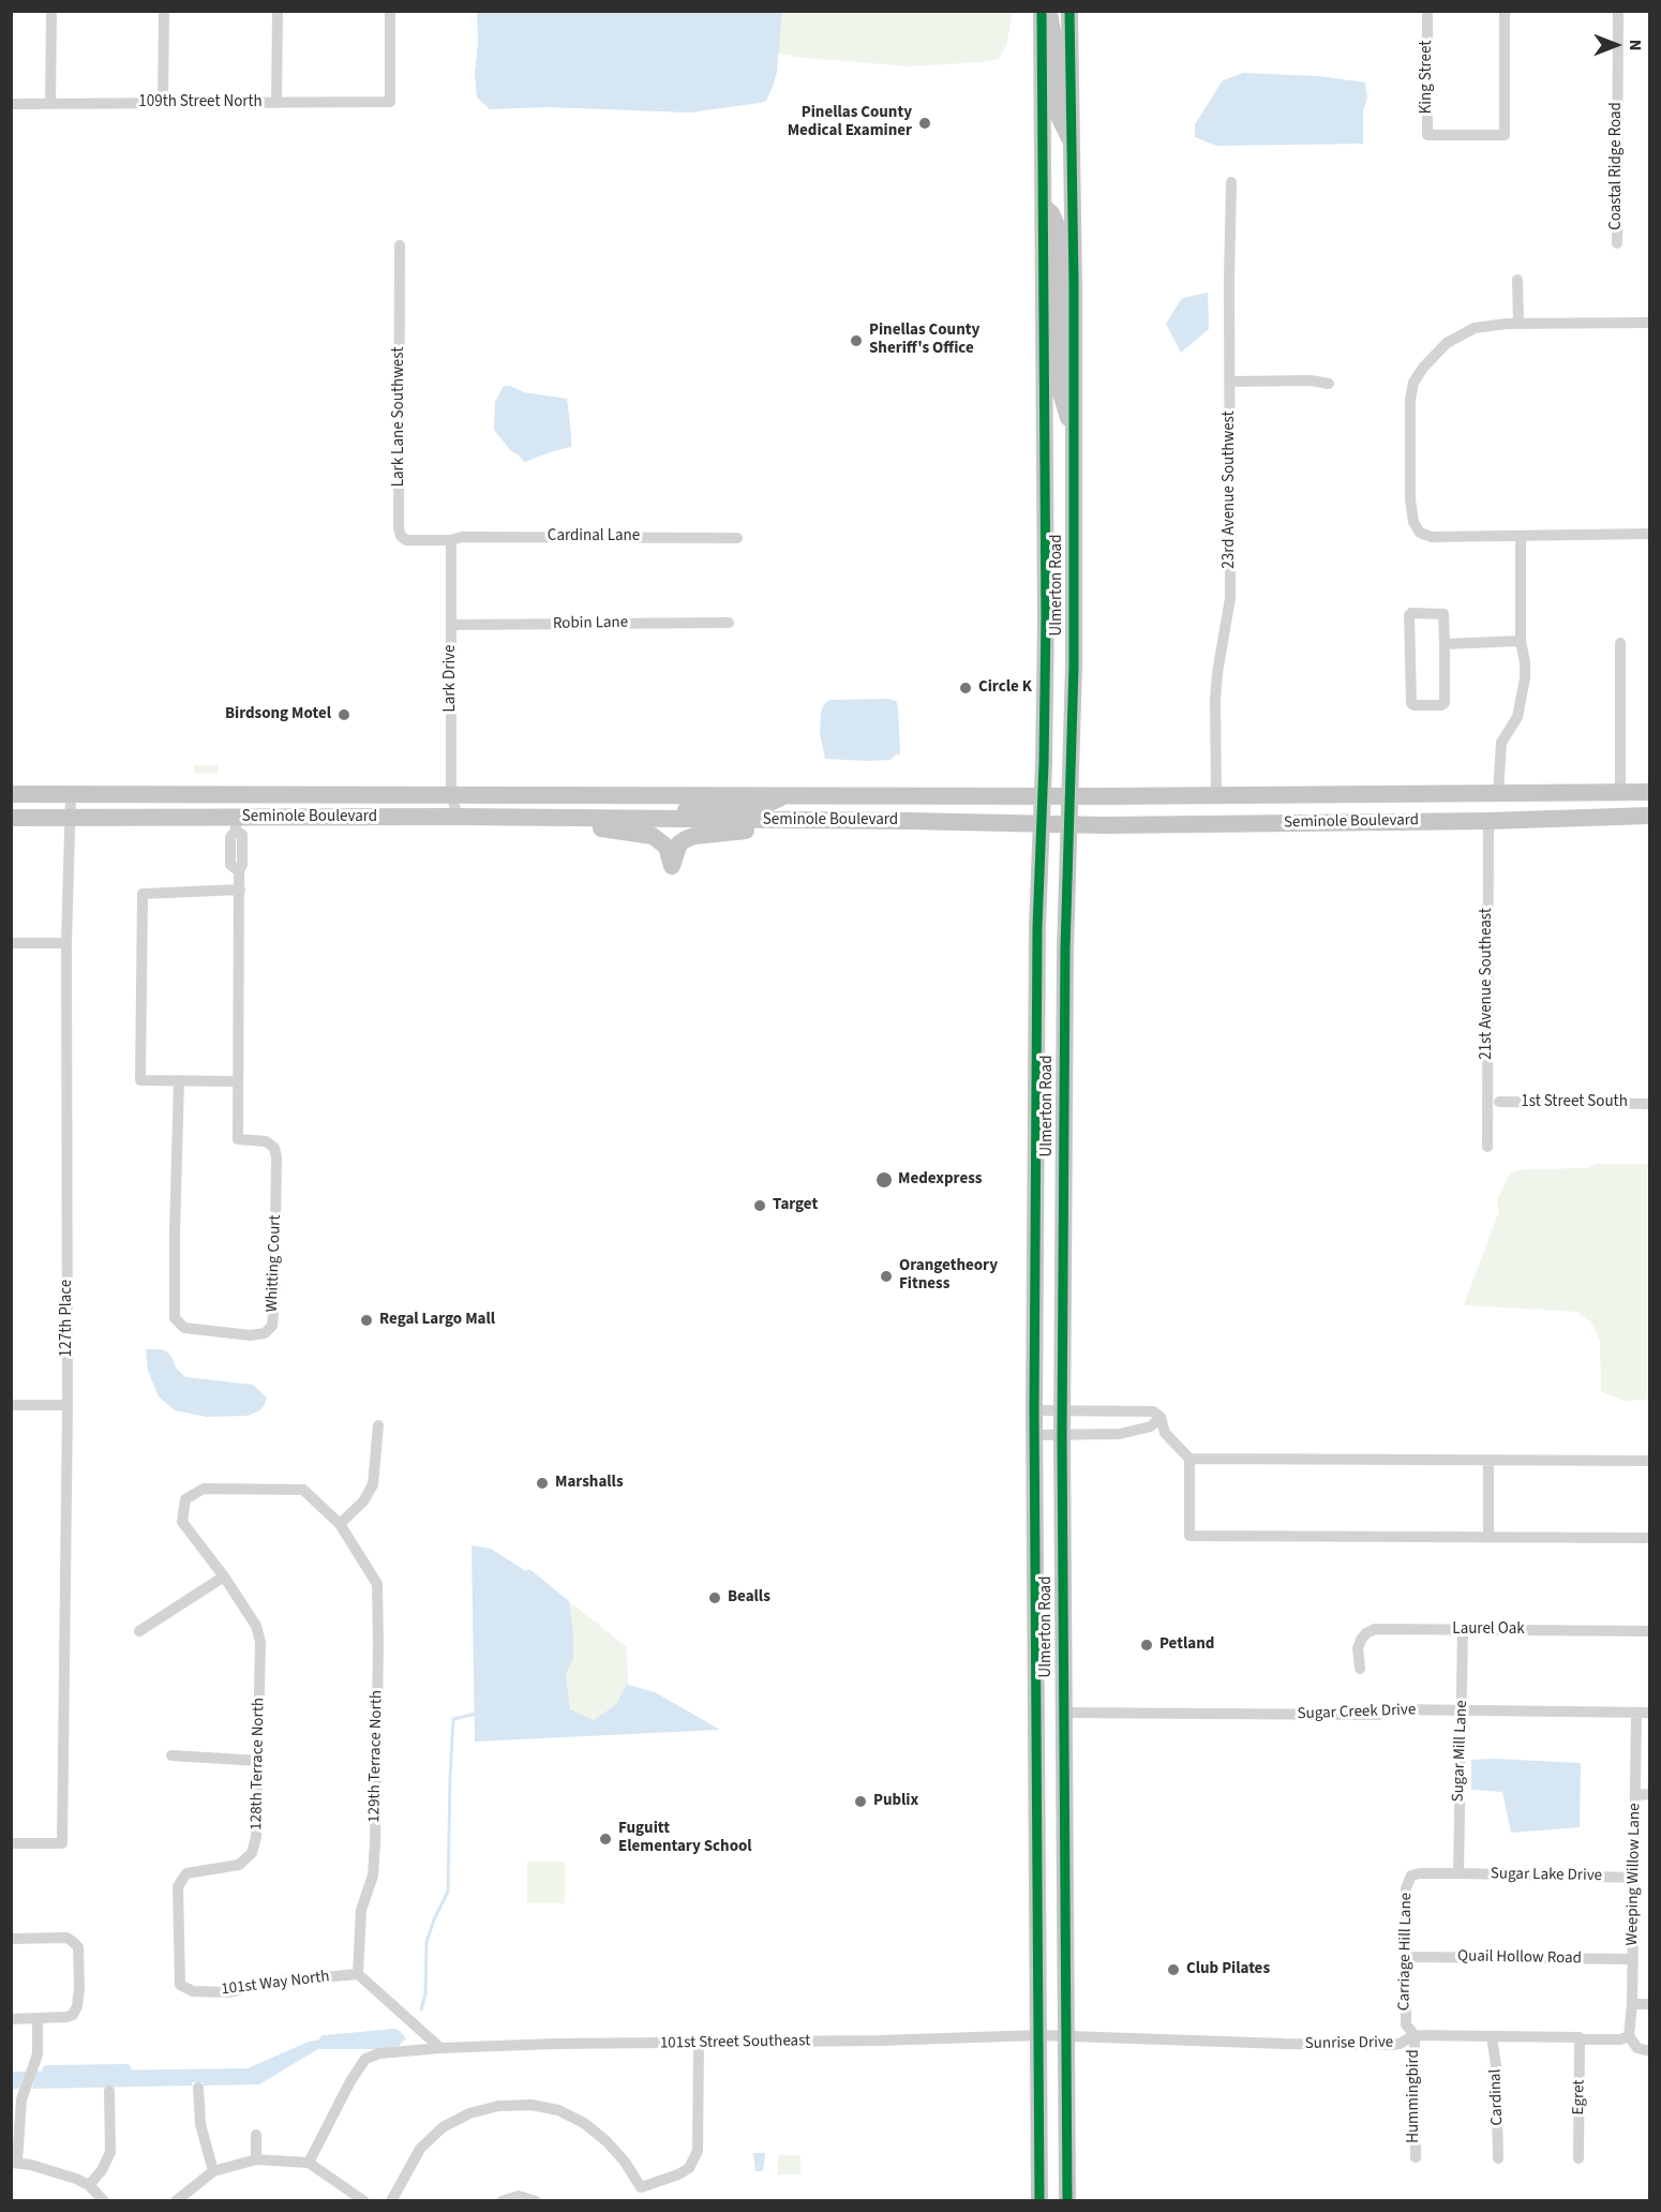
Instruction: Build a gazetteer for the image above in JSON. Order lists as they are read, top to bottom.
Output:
{
  "streets": {
    "main road": ["Ulmerton Road", "Seminole Boulevard"],
    "street": [
      "King Street",
      "109th Street North",
      "Coastal Ridge Road",
      "Lark Lane Southwest",
      "23rd Avenue Southwest",
      "Cardinal Lane",
      "Robin Lane",
      "Lark Drive",
      "21st Avenue Southeast",
      "1st Street South",
      "Whitting Court",
      "127th Place",
      "Laurel Oak",
      "Sugar Creek Drive",
      "Sugar Mill Lane",
      "129th Terrace North",
      "128th Terrace North",
      "Weeping Willow Lane",
      "Sugar Lake Drive",
      "Carriage Hill Lane",
      "Quail Hollow Road",
      "101st Way North",
      "101st Street Southeast",
      "Sunrise Drive",
      "Hummingbird",
      "Cardinal",
      "Egret"
    ]
  },
  "crossings": [
    ["Lark Lane Southwest", "Cardinal Lane"],
    ["Lark Lane Southwest", "Lark Drive"],
    ["23rd Avenue Southwest", "Seminole Boulevard"],
    ["Cardinal Lane", "Lark Drive"],
    ["Ulmerton Road", "Seminole Boulevard"],
    ["Ulmerton Road", "Sugar Creek Drive"],
    ["Ulmerton Road", "101st Street Southeast"],
    ["Ulmerton Road", "Sunrise Drive"],
    ["Robin Lane", "Lark Drive"],
    ["Lark Drive", "Seminole Boulevard"],
    ["Seminole Boulevard", "21st Avenue Southeast"],
    ["Seminole Boulevard", "Whitting Court"],
    ["Seminole Boulevard", "127th Place"],
    ["Laurel Oak", "Sugar Mill Lane"],
    ["Sugar Creek Drive", "Sugar Mill Lane"],
    ["Sugar Creek Drive", "Weeping Willow Lane"],
    ["Sugar Mill Lane", "Sugar Lake Drive"],
    ["Sugar Mill Lane", "Carriage Hill Lane"],
    ["129th Terrace North", "128th Terrace North"],
    ["129th Terrace North", "101st Way North"],
    ["128th Terrace North", "101st Way North"],
    ["Weeping Willow Lane", "Sugar Lake Drive"],
    ["Weeping Willow Lane", "Quail Hollow Road"],
    ["Weeping Willow Lane", "Sunrise Drive"],
    ["Sugar Lake Drive", "Carriage Hill Lane"],
    ["Carriage Hill Lane", "Quail Hollow Road"],
    ["Carriage Hill Lane", "Sunrise Drive"],
    ["Carriage Hill Lane", "Hummingbird"],
    ["101st Street Southeast", "Sunrise Drive"],
    ["Sunrise Drive", "Hummingbird"],
    ["Sunrise Drive", "Cardinal"],
    ["Sunrise Drive", "Egret"]
  ],
  "places": [
    "Pinellas County Medical Examiner",
    "Pinellas County Sheriff's Office",
    "Circle K",
    "Birdsong Motel",
    "Medexpress",
    "Target",
    "Orangetheory Fitness",
    "Regal Largo Mall",
    "Marshalls",
    "Bealls",
    "Petland",
    "Publix",
    "Fuguitt Elementary School",
    "Club Pilates"
  ],
  "north": "right"
}
